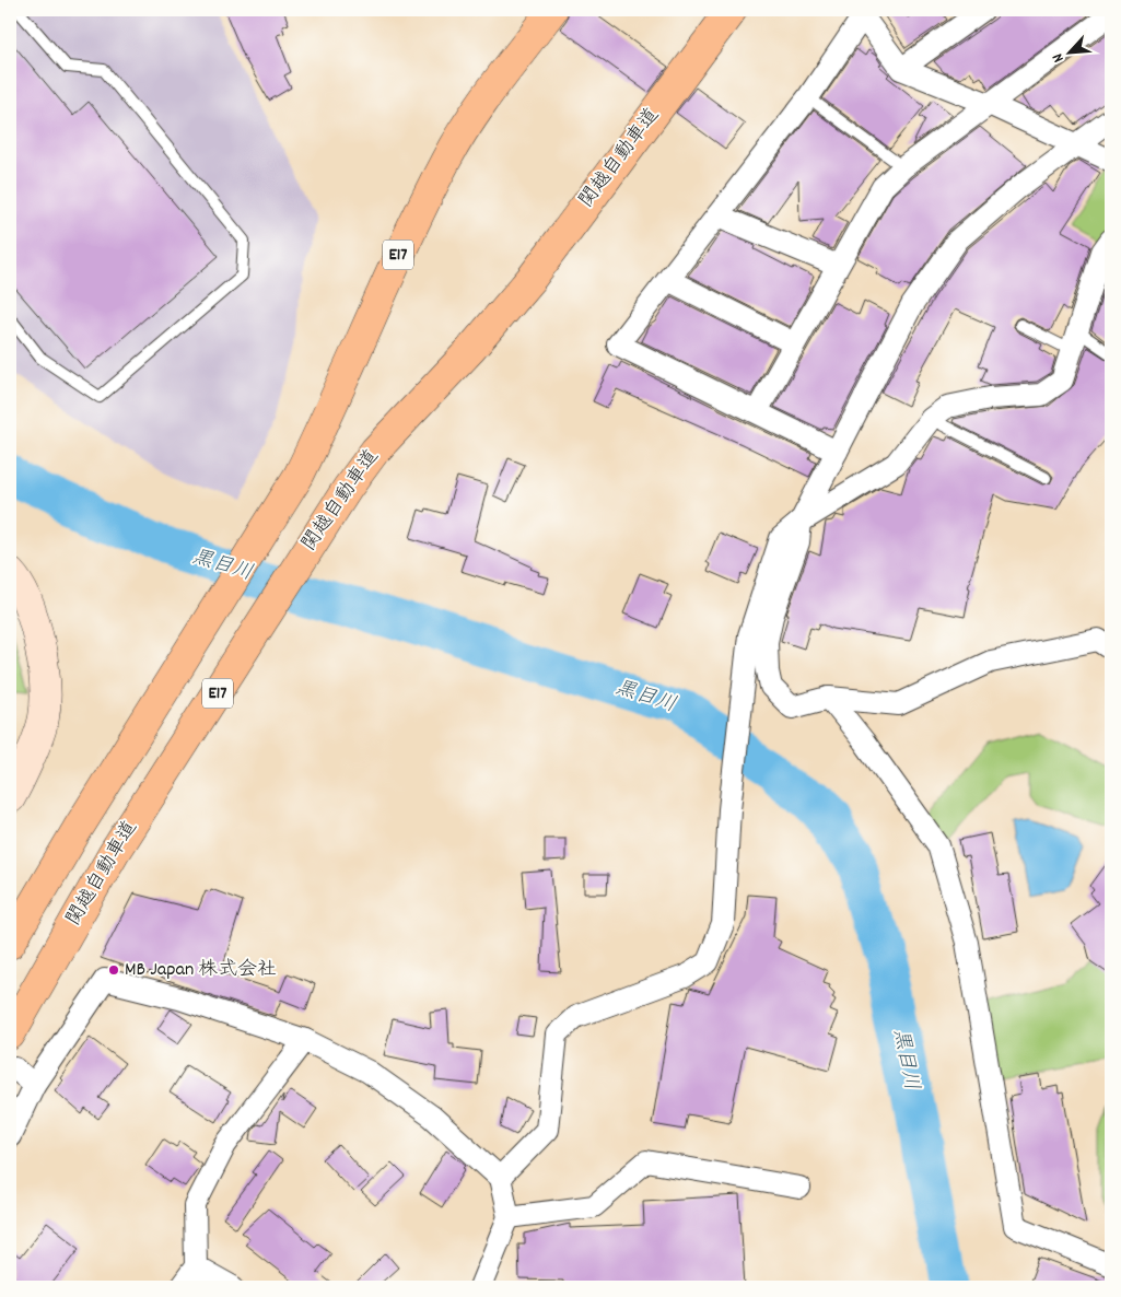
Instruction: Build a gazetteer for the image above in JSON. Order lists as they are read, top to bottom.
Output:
{
  "streets": {
    "highway": ["関越自動車道", "E17"]
  },
  "water": ["黒目川"],
  "places": ["MB Japan 株式会社"],
  "north": "bottom left"
}
